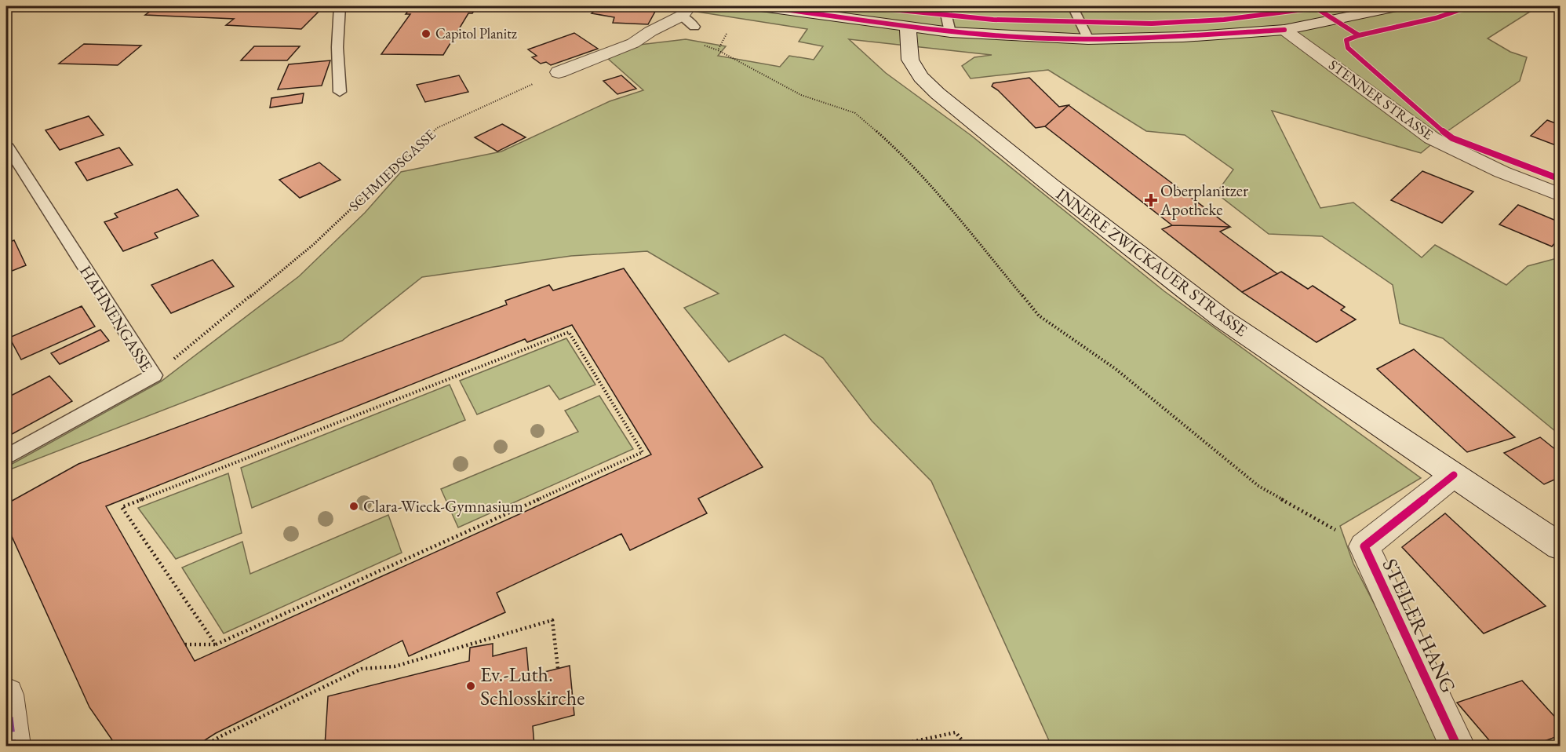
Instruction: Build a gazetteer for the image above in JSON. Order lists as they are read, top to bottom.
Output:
{
  "streets": {
    "main road": ["STENNER STRASSE", "INNERE ZWICKAUER STRASSE", "STEILER HANG"],
    "lane": ["HAHNENGASSE"],
    "path": ["SCHMIEDSGASSE"]
  },
  "crossings": [
    ["SCHMIEDSGASSE", "HAHNENGASSE"],
    ["INNERE ZWICKAUER STRASSE", "STEILER HANG"]
  ],
  "places": {
    "other": ["Capitol Planitz", "Clara-Wieck-Gymnasium", "Ev.-Luth. Schlosskirche"],
    "health": ["Oberplanitzer Apotheke"]
  }
}
